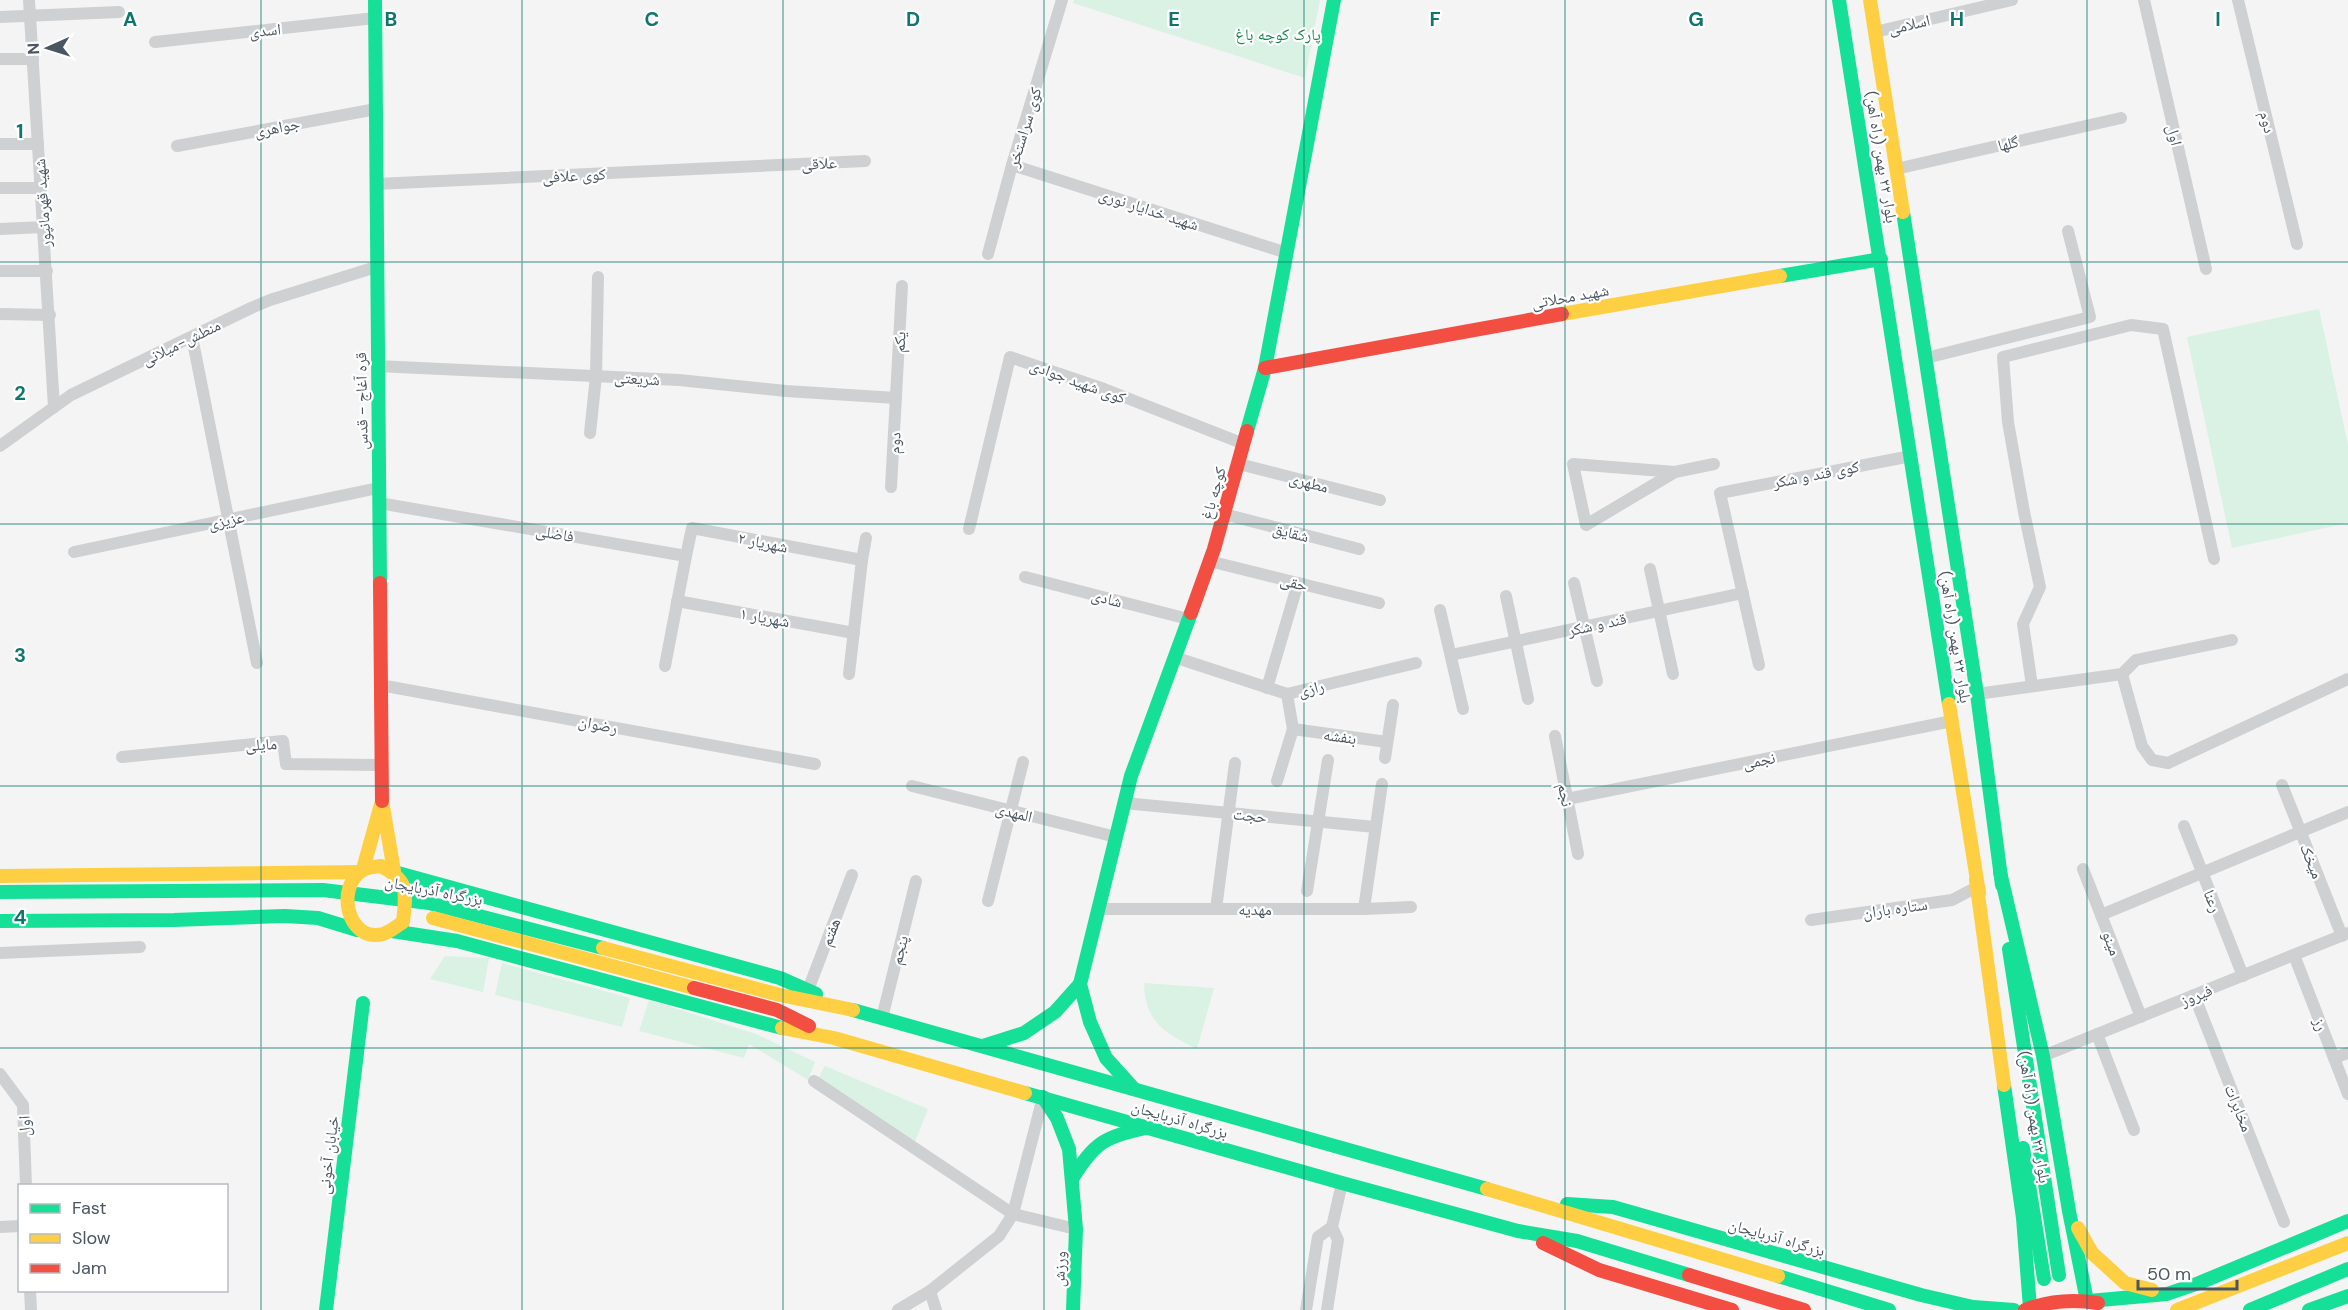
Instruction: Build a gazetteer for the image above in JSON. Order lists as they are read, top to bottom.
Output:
{
  "streets": {
    "main road": [
      "بلوار ۲۲ بهمن (راه آهن)",
      "شهید محلاتی",
      "قره آغاج - قدس",
      "کوچه باغ",
      "بزرگراه آذربایجان",
      "خیابان آخونی",
      "ورزش"
    ],
    "street": [
      "اسلامی",
      "اسدی",
      "دوم",
      "جواهری",
      "کوی سراستخر",
      "اول",
      "گلها",
      "علاقی",
      "کوی علافی",
      "شهید قهرمانپور",
      "شهید خدایار نوری",
      "منطش-میلانی",
      "یکم",
      "شریعتی",
      "کوی شهید جوادی",
      "کوی قند و شکر",
      "مطهری",
      "عزیزی",
      "شقایق",
      "فاضلی",
      "شهریار ۲",
      "حقی",
      "شادی",
      "شهریار ۱",
      "قند و شکر",
      "رازی",
      "رضوان",
      "بنفشه",
      "مایلی",
      "نجمی",
      "نجم",
      "المهدی",
      "حجت",
      "میخک",
      "رعنا",
      "ستاره باران",
      "مهدیه",
      "هفتم",
      "مینو",
      "پنجم",
      "فیروز",
      "رز",
      "مخابرات"
    ]
  },
  "crossings": [
    ["اسلامی", "بلوار ۲۲ بهمن (راه آهن)"],
    ["اسدی", "قره آغاج - قدس"],
    ["دوم", "یکم"],
    ["دوم", "شریعتی"],
    ["جواهری", "قره آغاج - قدس"],
    ["کوی سراستخر", "شهید خدایار نوری"],
    ["گلها", "بلوار ۲۲ بهمن (راه آهن)"],
    ["بلوار ۲۲ بهمن (راه آهن)", "شهید محلاتی"],
    ["بلوار ۲۲ بهمن (راه آهن)", "کوی قند و شکر"],
    ["بلوار ۲۲ بهمن (راه آهن)", "نجمی"],
    ["بلوار ۲۲ بهمن (راه آهن)", "ستاره باران"],
    ["علاقی", "کوی علافی"],
    ["کوی علافی", "قره آغاج - قدس"],
    ["شهید قهرمانپور", "منطش-میلانی"],
    ["شهید خدایار نوری", "کوچه باغ"],
    ["شهید محلاتی", "کوچه باغ"],
    ["منطش-میلانی", "قره آغاج - قدس"],
    ["یکم", "شریعتی"],
    ["شریعتی", "قره آغاج - قدس"],
    ["کوی شهید جوادی", "کوچه باغ"],
    ["قره آغاج - قدس", "عزیزی"],
    ["قره آغاج - قدس", "فاضلی"],
    ["قره آغاج - قدس", "رضوان"],
    ["قره آغاج - قدس", "مایلی"],
    ["کوی قند و شکر", "قند و شکر"],
    ["مطهری", "کوچه باغ"],
    ["کوچه باغ", "شقایق"],
    ["کوچه باغ", "حقی"],
    ["کوچه باغ", "شادی"],
    ["کوچه باغ", "رازی"],
    ["کوچه باغ", "المهدی"],
    ["کوچه باغ", "حجت"],
    ["کوچه باغ", "مهدیه"],
    ["فاضلی", "شهریار ۲"],
    ["نجمی", "نجم"],
    ["میخک", "فیروز"],
    ["بزرگراه آذربایجان", "هفتم"],
    ["بزرگراه آذربایجان", "پنجم"],
    ["بزرگراه آذربایجان", "ورزش"],
    ["رعنا", "فیروز"],
    ["مینو", "فیروز"],
    ["فیروز", "رز"],
    ["فیروز", "مخابرات"]
  ],
  "parks": ["پارک کوچه باغ"],
  "legend": ["Fast", "Slow", "Jam"],
  "scale_bar": "50 m",
  "north": "left",
  "grid": {
    "columns": [
      "A",
      "B",
      "C",
      "D",
      "E",
      "F",
      "G",
      "H",
      "I"
    ],
    "rows": [
      "1",
      "2",
      "3",
      "4"
    ]
  }
}
